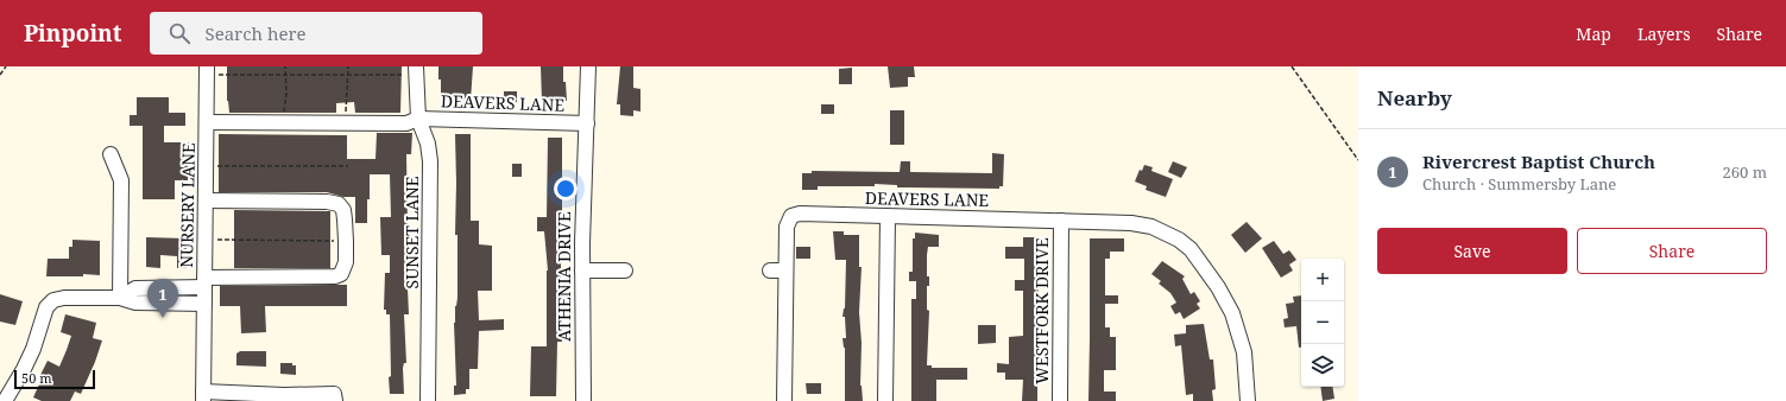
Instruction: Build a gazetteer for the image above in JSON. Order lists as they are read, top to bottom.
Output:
{
  "streets": {
    "street": [
      "DEAVERS LANE",
      "NURSERY LANE",
      "SUNSET LANE",
      "ATHENIA DRIVE",
      "WESTFORK DRIVE"
    ]
  },
  "crossings": [
    ["DEAVERS LANE", "NURSERY LANE"],
    ["DEAVERS LANE", "SUNSET LANE"],
    ["DEAVERS LANE", "ATHENIA DRIVE"],
    ["DEAVERS LANE", "WESTFORK DRIVE"]
  ],
  "scale_bar": "50 m",
  "page": {
    "header": "Pinpoint",
    "search": "Search here",
    "nav": ["Map", "Layers", "Share"],
    "heading": "Nearby",
    "list": [
      {
        "mark": "1",
        "name": "Rivercrest Baptist Church",
        "note": "Church · Summersby Lane",
        "value": "260 m"
      }
    ],
    "buttons": ["Save", "Share"],
    "map_buttons": ["+", "−"],
    "pins": "1",
    "scale": "50 m"
  }
}
